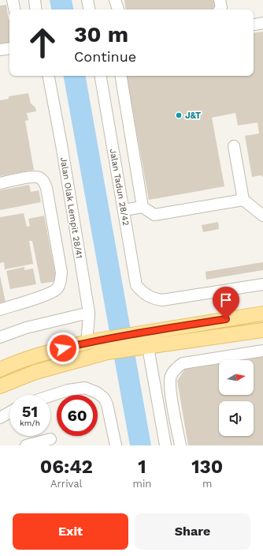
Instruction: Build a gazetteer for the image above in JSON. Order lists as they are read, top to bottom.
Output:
{
  "streets": {
    "street": ["Jalan Tadun 28/42", "Jalan Olak Lempit 28/41"]
  },
  "places": ["J&T"],
  "north": "right",
  "page": {
    "turn": ["30 m", "Continue"],
    "speed": "51 km/h",
    "limit": "60",
    "eta": [
      "06:42",
      "Arrival",
      "1",
      "min",
      "130",
      "m"
    ],
    "buttons": ["Exit", "Share"]
  }
}
